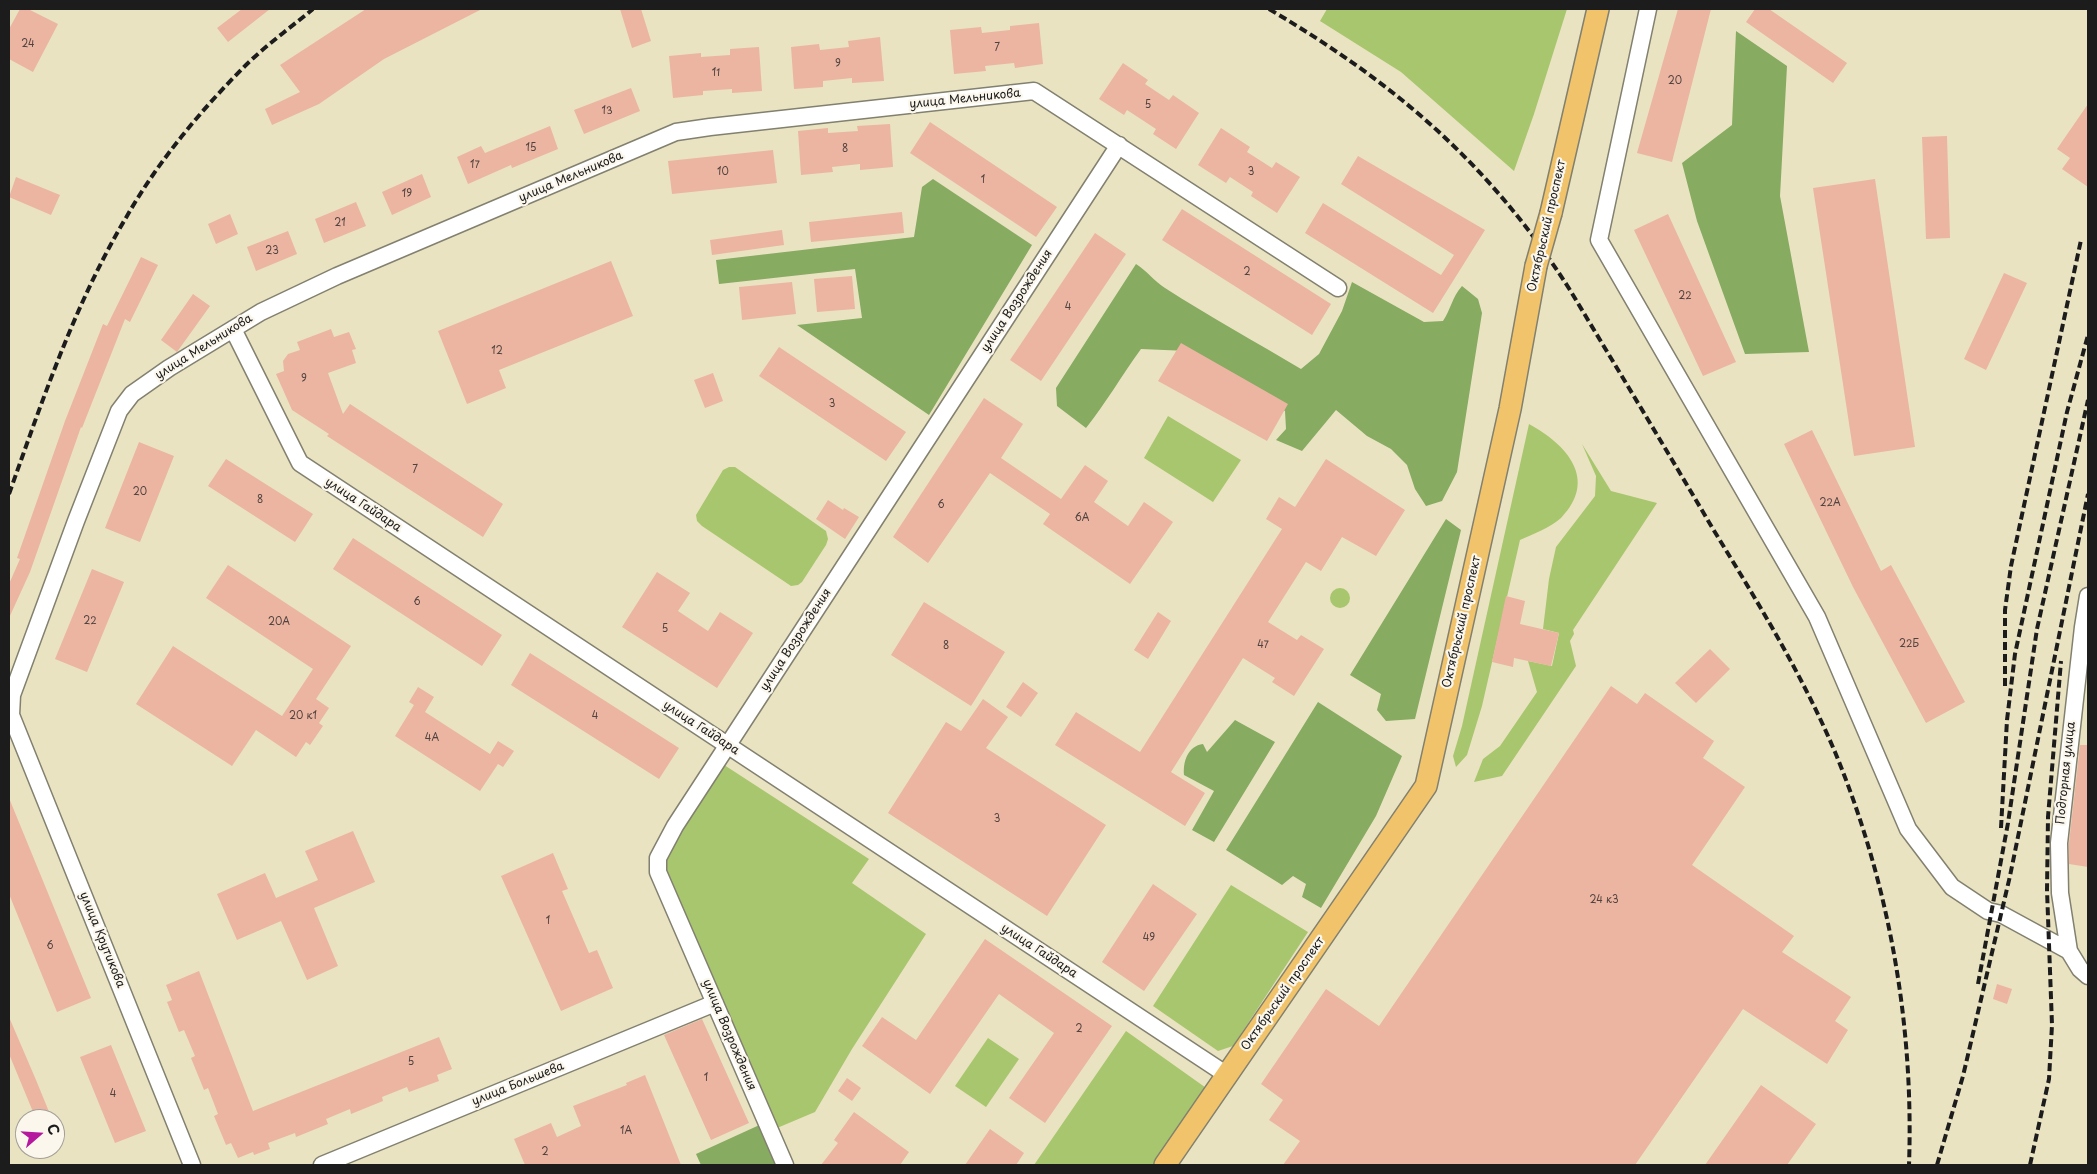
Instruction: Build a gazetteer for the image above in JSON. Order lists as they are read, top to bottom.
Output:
{
  "streets": {
    "main road": ["Октябрьский проспект"],
    "street": [
      "улица Мельникова",
      "улица Возрождения",
      "улица Гайдара",
      "Подгорная улица",
      "улица Крутикова",
      "улица Большева"
    ]
  },
  "crossings": [
    ["улица Мельникова", "улица Возрождения"],
    ["улица Мельникова", "улица Гайдара"],
    ["улица Мельникова", "улица Крутикова"],
    ["Октябрьский проспект", "улица Гайдара"],
    ["улица Возрождения", "улица Гайдара"],
    ["улица Возрождения", "улица Большева"]
  ],
  "house_numbers": [
    "24",
    "7",
    "9",
    "11",
    "20",
    "5",
    "13",
    "15",
    "8",
    "17",
    "10",
    "3",
    "1",
    "19",
    "21",
    "23",
    "2",
    "22",
    "4",
    "12",
    "9",
    "3",
    "7",
    "20",
    "8",
    "22А",
    "6",
    "6А",
    "6",
    "22",
    "20А",
    "5",
    "22Б",
    "47",
    "8",
    "20 к1",
    "4",
    "4А",
    "3",
    "24 к3",
    "1",
    "49",
    "6",
    "2",
    "5",
    "1",
    "4",
    "1А",
    "2"
  ],
  "north": "right"
}
